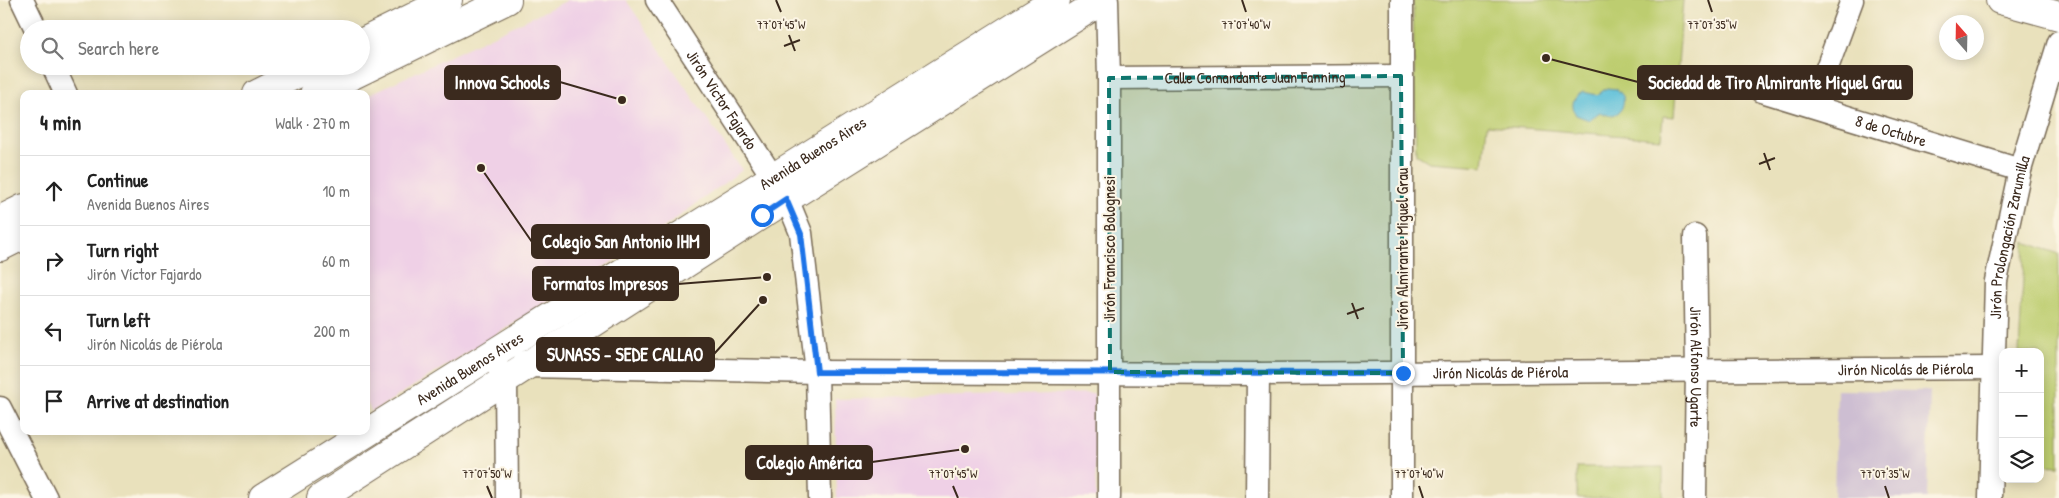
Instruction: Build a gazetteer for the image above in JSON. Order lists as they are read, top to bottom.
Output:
{
  "streets": {
    "main road": ["Avenida Buenos Aires"],
    "street": [
      "Calle Comandante Juan Fanning",
      "Jirón Victor Fajardo",
      "8 de Octubre",
      "Jirón Prolongación Zarumilla",
      "Jirón Francisco Bolognesi",
      "Jirón Almirante Miguel Grau",
      "Jirón Alfonso Ugarte",
      "Jirón Nicolás de Piérola"
    ]
  },
  "crossings": [
    ["Calle Comandante Juan Fanning", "Jirón Francisco Bolognesi"],
    ["Calle Comandante Juan Fanning", "Jirón Almirante Miguel Grau"],
    ["Jirón Victor Fajardo", "Avenida Buenos Aires"],
    ["Jirón Victor Fajardo", "Jirón Nicolás de Piérola"],
    ["8 de Octubre", "Jirón Prolongación Zarumilla"],
    ["Avenida Buenos Aires", "Jirón Francisco Bolognesi"],
    ["Avenida Buenos Aires", "Jirón Nicolás de Piérola"],
    ["Jirón Prolongación Zarumilla", "Jirón Nicolás de Piérola"],
    ["Jirón Francisco Bolognesi", "Jirón Nicolás de Piérola"],
    ["Jirón Almirante Miguel Grau", "Jirón Nicolás de Piérola"],
    ["Jirón Alfonso Ugarte", "Jirón Nicolás de Piérola"]
  ],
  "places": [
    "Sociedad de Tiro Almirante Miguel Grau",
    "Innova Schools",
    "Colegio San Antonio IHM",
    "Formatos Impresos",
    "SUNASS - SEDE CALLAO",
    "Colegio América"
  ],
  "north": "top",
  "page": {
    "search": "Search here",
    "heading": ["4 min", "Walk · 270 m"],
    "list": [
      ["Continue", "Avenida Buenos Aires", "10 m"],
      ["Turn right", "Jirón Víctor Fajardo", "60 m"],
      ["Turn left", "Jirón Nicolás de Piérola", "200 m"],
      "Arrive at destination"
    ],
    "map_buttons": ["+", "−"]
  },
  "coordinates": [
    "77°07'45\"W",
    "77°07'40\"W",
    "77°07'35\"W",
    "77°07'50\"W"
  ]
}
